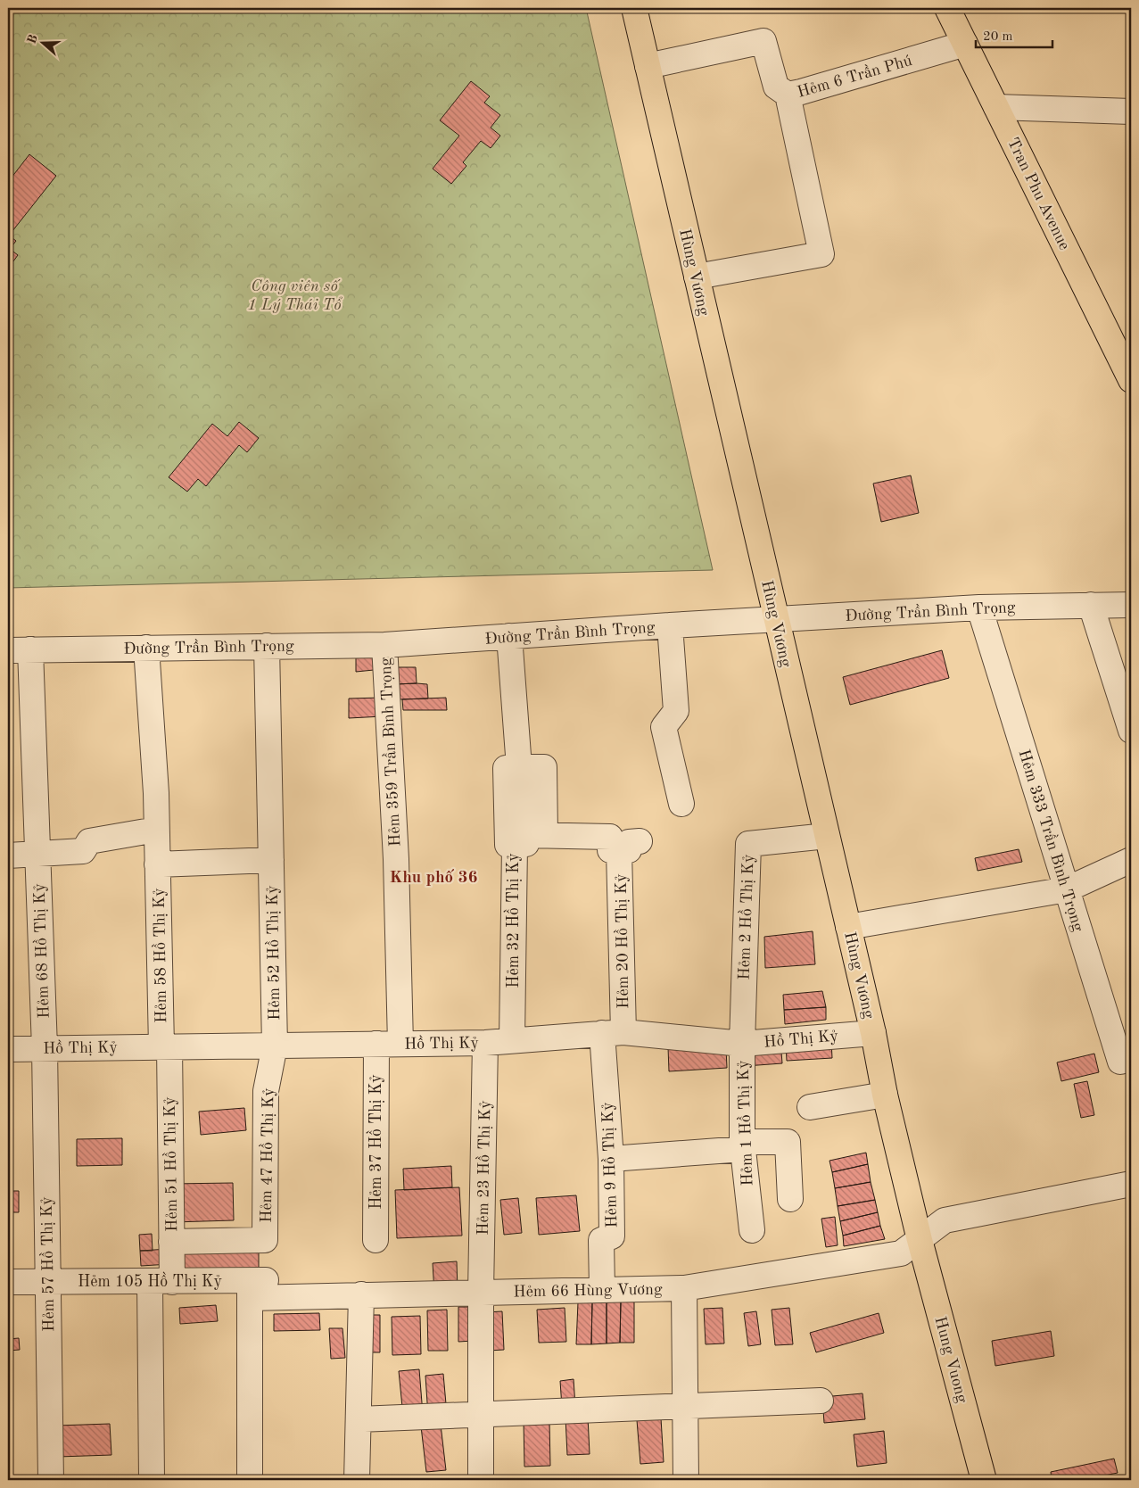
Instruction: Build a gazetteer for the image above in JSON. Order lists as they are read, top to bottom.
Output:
{
  "streets": {
    "main road": ["Tran Phu Avenue", "Hùng Vương", "Hung Vuong"],
    "street": [
      "Hẻm 6 Trần Phú",
      "Đường Trần Bình Trọng",
      "Hẻm 359 Trần Bình Trọng",
      "Hẻm 333 Trần Bình Trọng",
      "Hẻm 2 Hồ Thị Kỷ",
      "Hẻm 32 Hồ Thị Kỷ",
      "Hẻm 20 Hồ Thị Kỷ",
      "Hẻm 68 Hồ Thị Kỷ",
      "Hẻm 52 Hồ Thị Kỷ",
      "Hẻm 58 Hồ Thị Kỷ",
      "Hồ Thị Kỷ",
      "Hẻm 1 Hồ Thị Kỷ",
      "Hẻm 37 Hồ Thị Kỷ",
      "Hẻm 47 Hồ Thị Kỷ",
      "Hẻm 51 Hồ Thị Kỷ",
      "Hẻm 9 Hồ Thị Kỷ",
      "Hẻm 23 Hồ Thị Kỷ",
      "Hẻm 57 Hồ Thị Kỷ",
      "Hẻm 105 Hồ Thị Kỷ",
      "Hẻm 66 Hùng Vương"
    ]
  },
  "crossings": [
    ["Hẻm 6 Trần Phú", "Tran Phu Avenue"],
    ["Hẻm 6 Trần Phú", "Hùng Vương"],
    ["Hùng Vương", "Đường Trần Bình Trọng"],
    ["Hùng Vương", "Hẻm 2 Hồ Thị Kỷ"],
    ["Hùng Vương", "Hồ Thị Kỷ"],
    ["Hùng Vương", "Hẻm 66 Hùng Vương"],
    ["Hùng Vương", "Hung Vuong"],
    ["Đường Trần Bình Trọng", "Hẻm 359 Trần Bình Trọng"],
    ["Đường Trần Bình Trọng", "Hẻm 333 Trần Bình Trọng"],
    ["Đường Trần Bình Trọng", "Hẻm 68 Hồ Thị Kỷ"],
    ["Đường Trần Bình Trọng", "Hẻm 52 Hồ Thị Kỷ"],
    ["Đường Trần Bình Trọng", "Hẻm 58 Hồ Thị Kỷ"],
    ["Hẻm 359 Trần Bình Trọng", "Hồ Thị Kỷ"],
    ["Hẻm 2 Hồ Thị Kỷ", "Hồ Thị Kỷ"],
    ["Hẻm 2 Hồ Thị Kỷ", "Hẻm 1 Hồ Thị Kỷ"],
    ["Hẻm 32 Hồ Thị Kỷ", "Hẻm 20 Hồ Thị Kỷ"],
    ["Hẻm 32 Hồ Thị Kỷ", "Hồ Thị Kỷ"],
    ["Hẻm 20 Hồ Thị Kỷ", "Hồ Thị Kỷ"],
    ["Hẻm 20 Hồ Thị Kỷ", "Hẻm 9 Hồ Thị Kỷ"],
    ["Hẻm 68 Hồ Thị Kỷ", "Hồ Thị Kỷ"],
    ["Hẻm 68 Hồ Thị Kỷ", "Hẻm 57 Hồ Thị Kỷ"],
    ["Hẻm 52 Hồ Thị Kỷ", "Hồ Thị Kỷ"],
    ["Hẻm 52 Hồ Thị Kỷ", "Hẻm 47 Hồ Thị Kỷ"],
    ["Hẻm 58 Hồ Thị Kỷ", "Hồ Thị Kỷ"],
    ["Hẻm 58 Hồ Thị Kỷ", "Hẻm 51 Hồ Thị Kỷ"],
    ["Hồ Thị Kỷ", "Hẻm 1 Hồ Thị Kỷ"],
    ["Hồ Thị Kỷ", "Hẻm 37 Hồ Thị Kỷ"],
    ["Hồ Thị Kỷ", "Hẻm 47 Hồ Thị Kỷ"],
    ["Hồ Thị Kỷ", "Hẻm 51 Hồ Thị Kỷ"],
    ["Hồ Thị Kỷ", "Hẻm 9 Hồ Thị Kỷ"],
    ["Hồ Thị Kỷ", "Hẻm 23 Hồ Thị Kỷ"],
    ["Hồ Thị Kỷ", "Hẻm 57 Hồ Thị Kỷ"],
    ["Hẻm 47 Hồ Thị Kỷ", "Hẻm 51 Hồ Thị Kỷ"],
    ["Hẻm 51 Hồ Thị Kỷ", "Hẻm 105 Hồ Thị Kỷ"],
    ["Hẻm 9 Hồ Thị Kỷ", "Hẻm 66 Hùng Vương"],
    ["Hẻm 23 Hồ Thị Kỷ", "Hẻm 66 Hùng Vương"],
    ["Hẻm 57 Hồ Thị Kỷ", "Hẻm 105 Hồ Thị Kỷ"],
    ["Hẻm 105 Hồ Thị Kỷ", "Hẻm 66 Hùng Vương"],
    ["Hẻm 66 Hùng Vương", "Hung Vuong"]
  ],
  "districts": ["Khu phố 36"],
  "parks": ["Công viên số 1 Lý Thái Tổ"],
  "scale_bar": "20 m",
  "north": "left"
}
